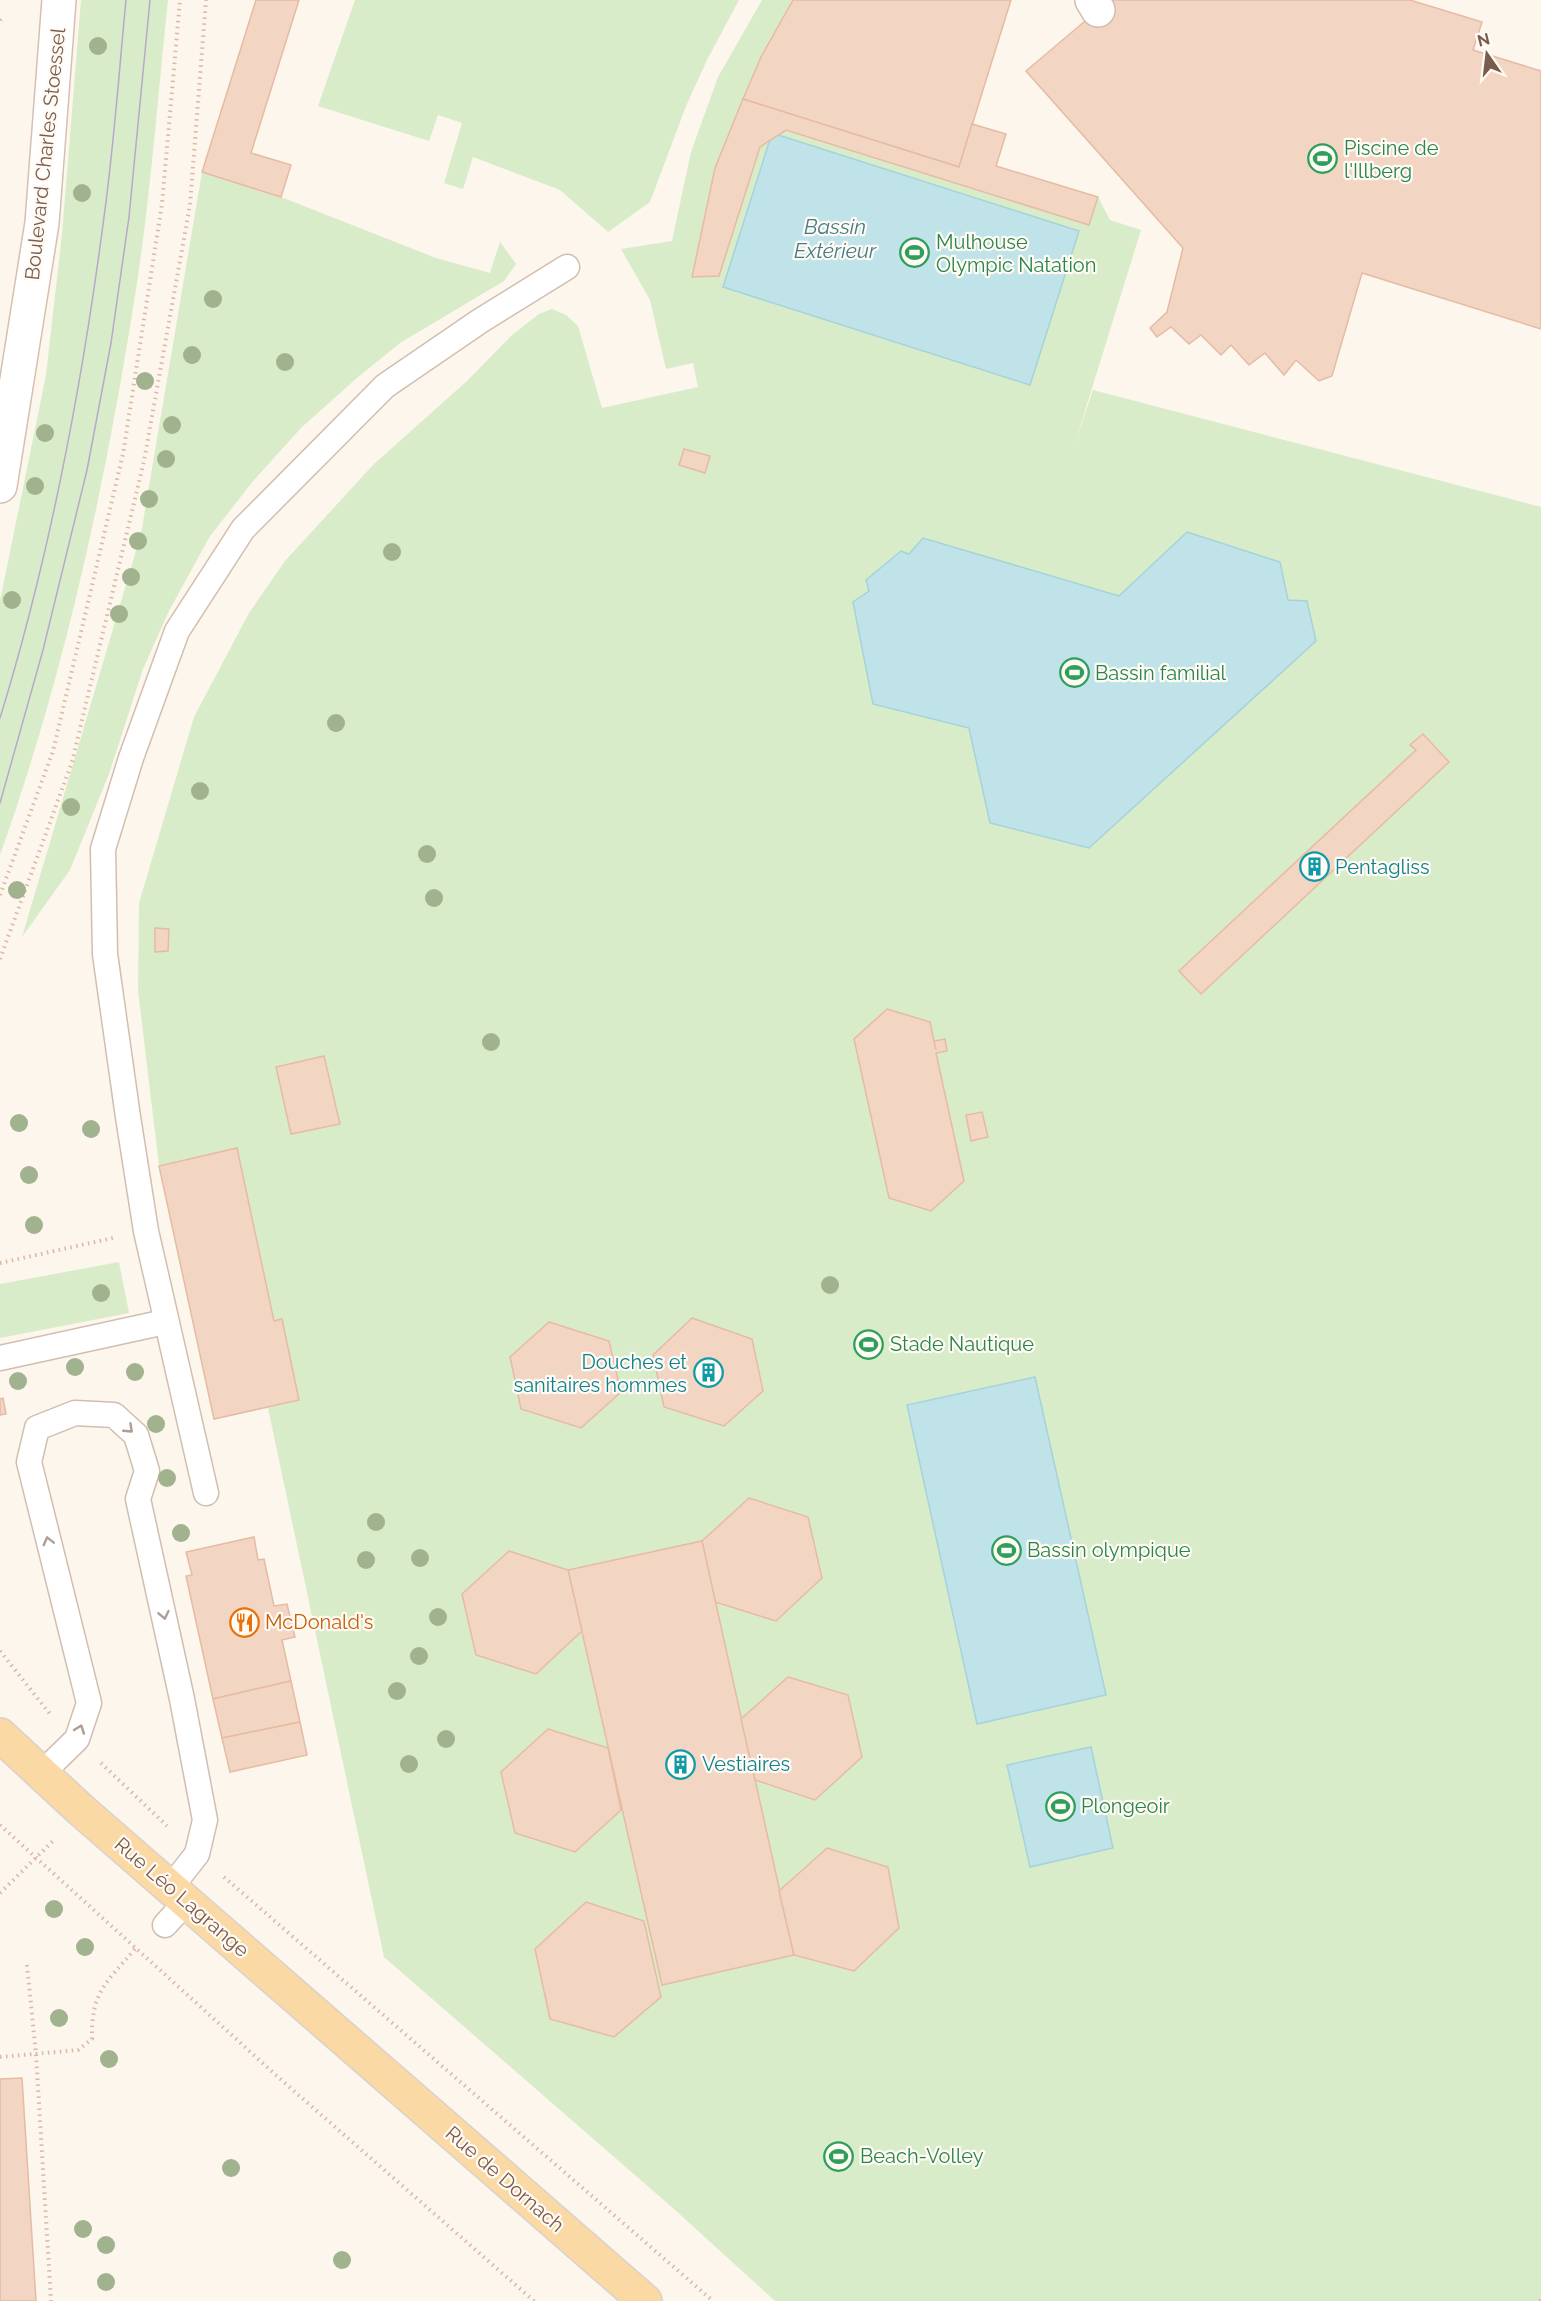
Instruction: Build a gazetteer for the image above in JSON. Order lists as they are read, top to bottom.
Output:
{
  "streets": {
    "main road": ["Boulevard Charles Stoessel", "Rue Léo Lagrange", "Rue de Dornach"]
  },
  "crossings": [
    ["Rue Léo Lagrange", "Rue de Dornach"]
  ],
  "water": ["Bassin Extérieur"],
  "places": {
    "sports": [
      "Piscine de l'Illberg",
      "Mulhouse Olympic Natation",
      "Bassin familial",
      "Stade Nautique",
      "Bassin olympique",
      "Plongeoir",
      "Beach-Volley"
    ],
    "building": ["Pentagliss", "Douches et sanitaires hommes", "Vestiaires"],
    "restaurant": ["McDonald's"]
  },
  "north": "top"
}
